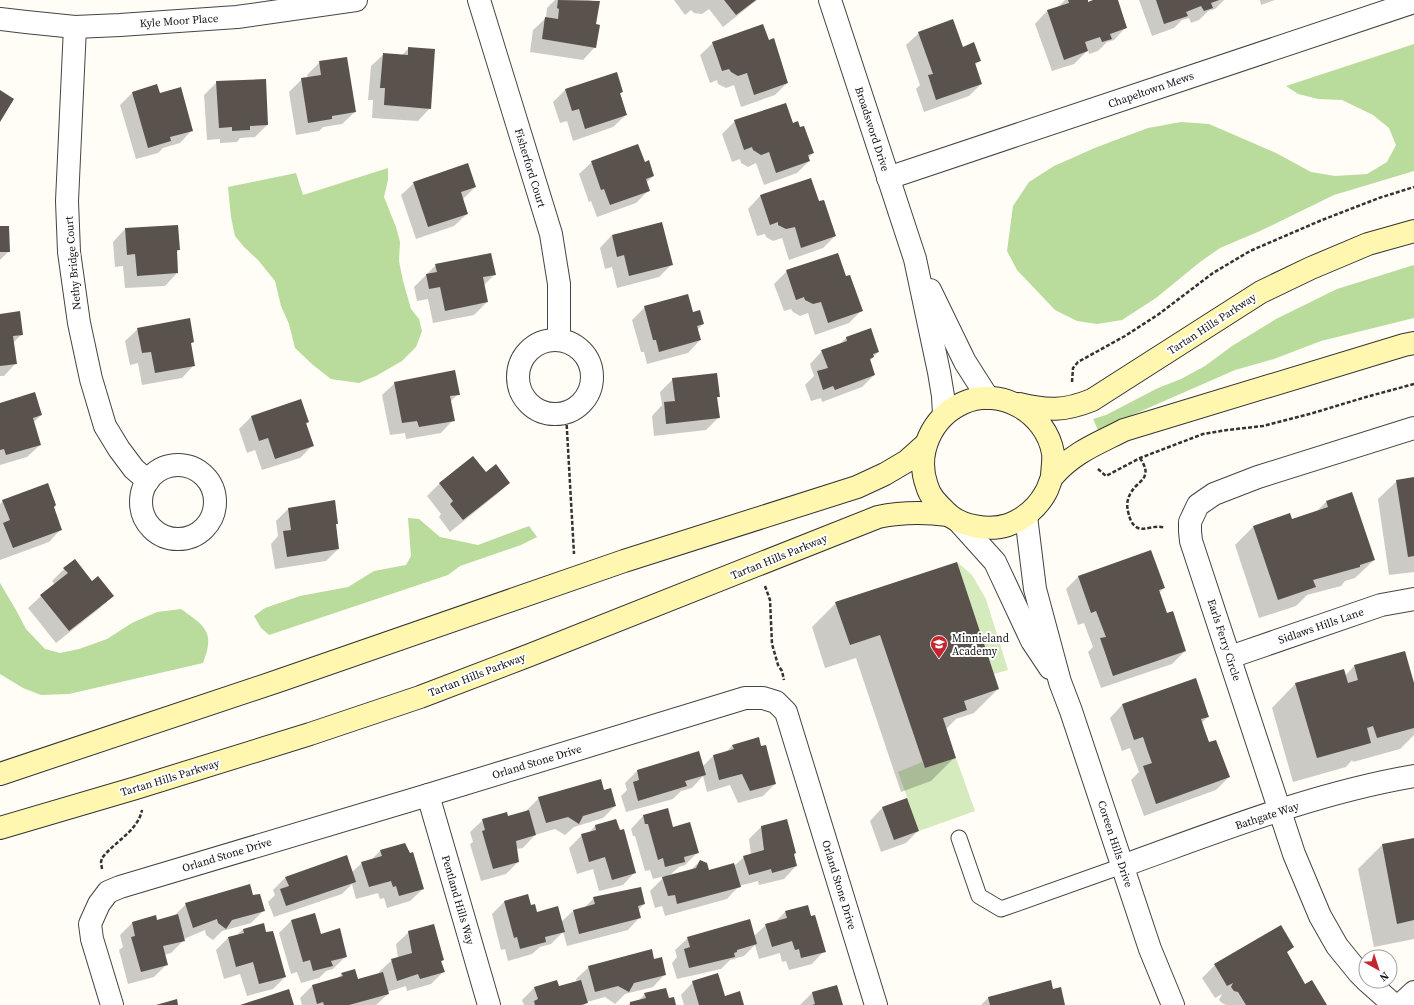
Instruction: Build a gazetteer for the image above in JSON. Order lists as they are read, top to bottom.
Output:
{
  "streets": {
    "street": [
      "Kyle Moor Place",
      "Chapeltown Mews",
      "Broadsword Drive",
      "Fisherford Court",
      "Nethy Bridge Court",
      "Tartan Hills Parkway",
      "Sidlaws Hills Lane",
      "Earls Ferry Circle",
      "Orland Stone Drive",
      "Bathgate Way",
      "Coreen Hills Drive",
      "Pentland Hills Way"
    ]
  },
  "crossings": [
    ["Kyle Moor Place", "Nethy Bridge Court"],
    ["Chapeltown Mews", "Broadsword Drive"],
    ["Broadsword Drive", "Tartan Hills Parkway"],
    ["Broadsword Drive", "Coreen Hills Drive"],
    ["Tartan Hills Parkway", "Coreen Hills Drive"],
    ["Sidlaws Hills Lane", "Earls Ferry Circle"],
    ["Earls Ferry Circle", "Bathgate Way"],
    ["Orland Stone Drive", "Pentland Hills Way"],
    ["Bathgate Way", "Coreen Hills Drive"]
  ],
  "places": {
    "school or university": ["Minnieland Academy"]
  },
  "north": "bottom right"
}
